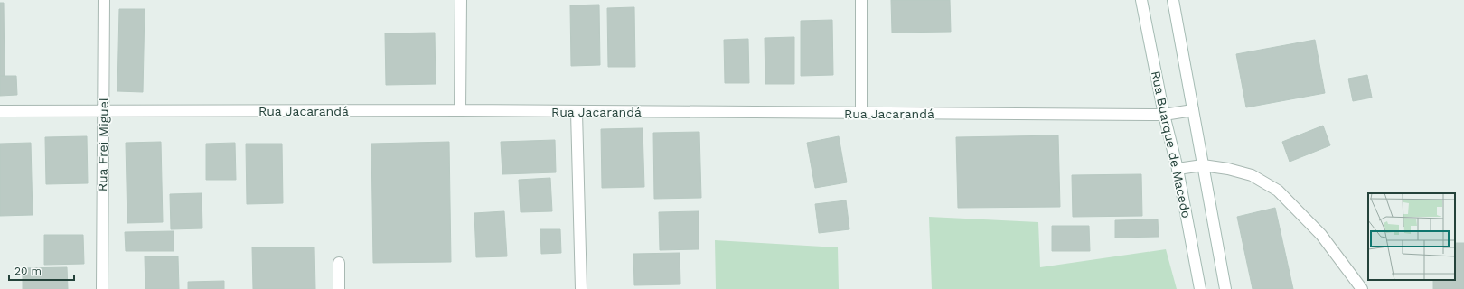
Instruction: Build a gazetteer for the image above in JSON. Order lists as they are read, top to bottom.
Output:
{
  "streets": {
    "street": ["Rua Jacarandá", "Rua Frei Miguel", "Rua Buarque de Macedo"]
  },
  "crossings": [
    ["Rua Jacarandá", "Rua Frei Miguel"],
    ["Rua Jacarandá", "Rua Buarque de Macedo"]
  ],
  "scale_bar": "20 m"
}
